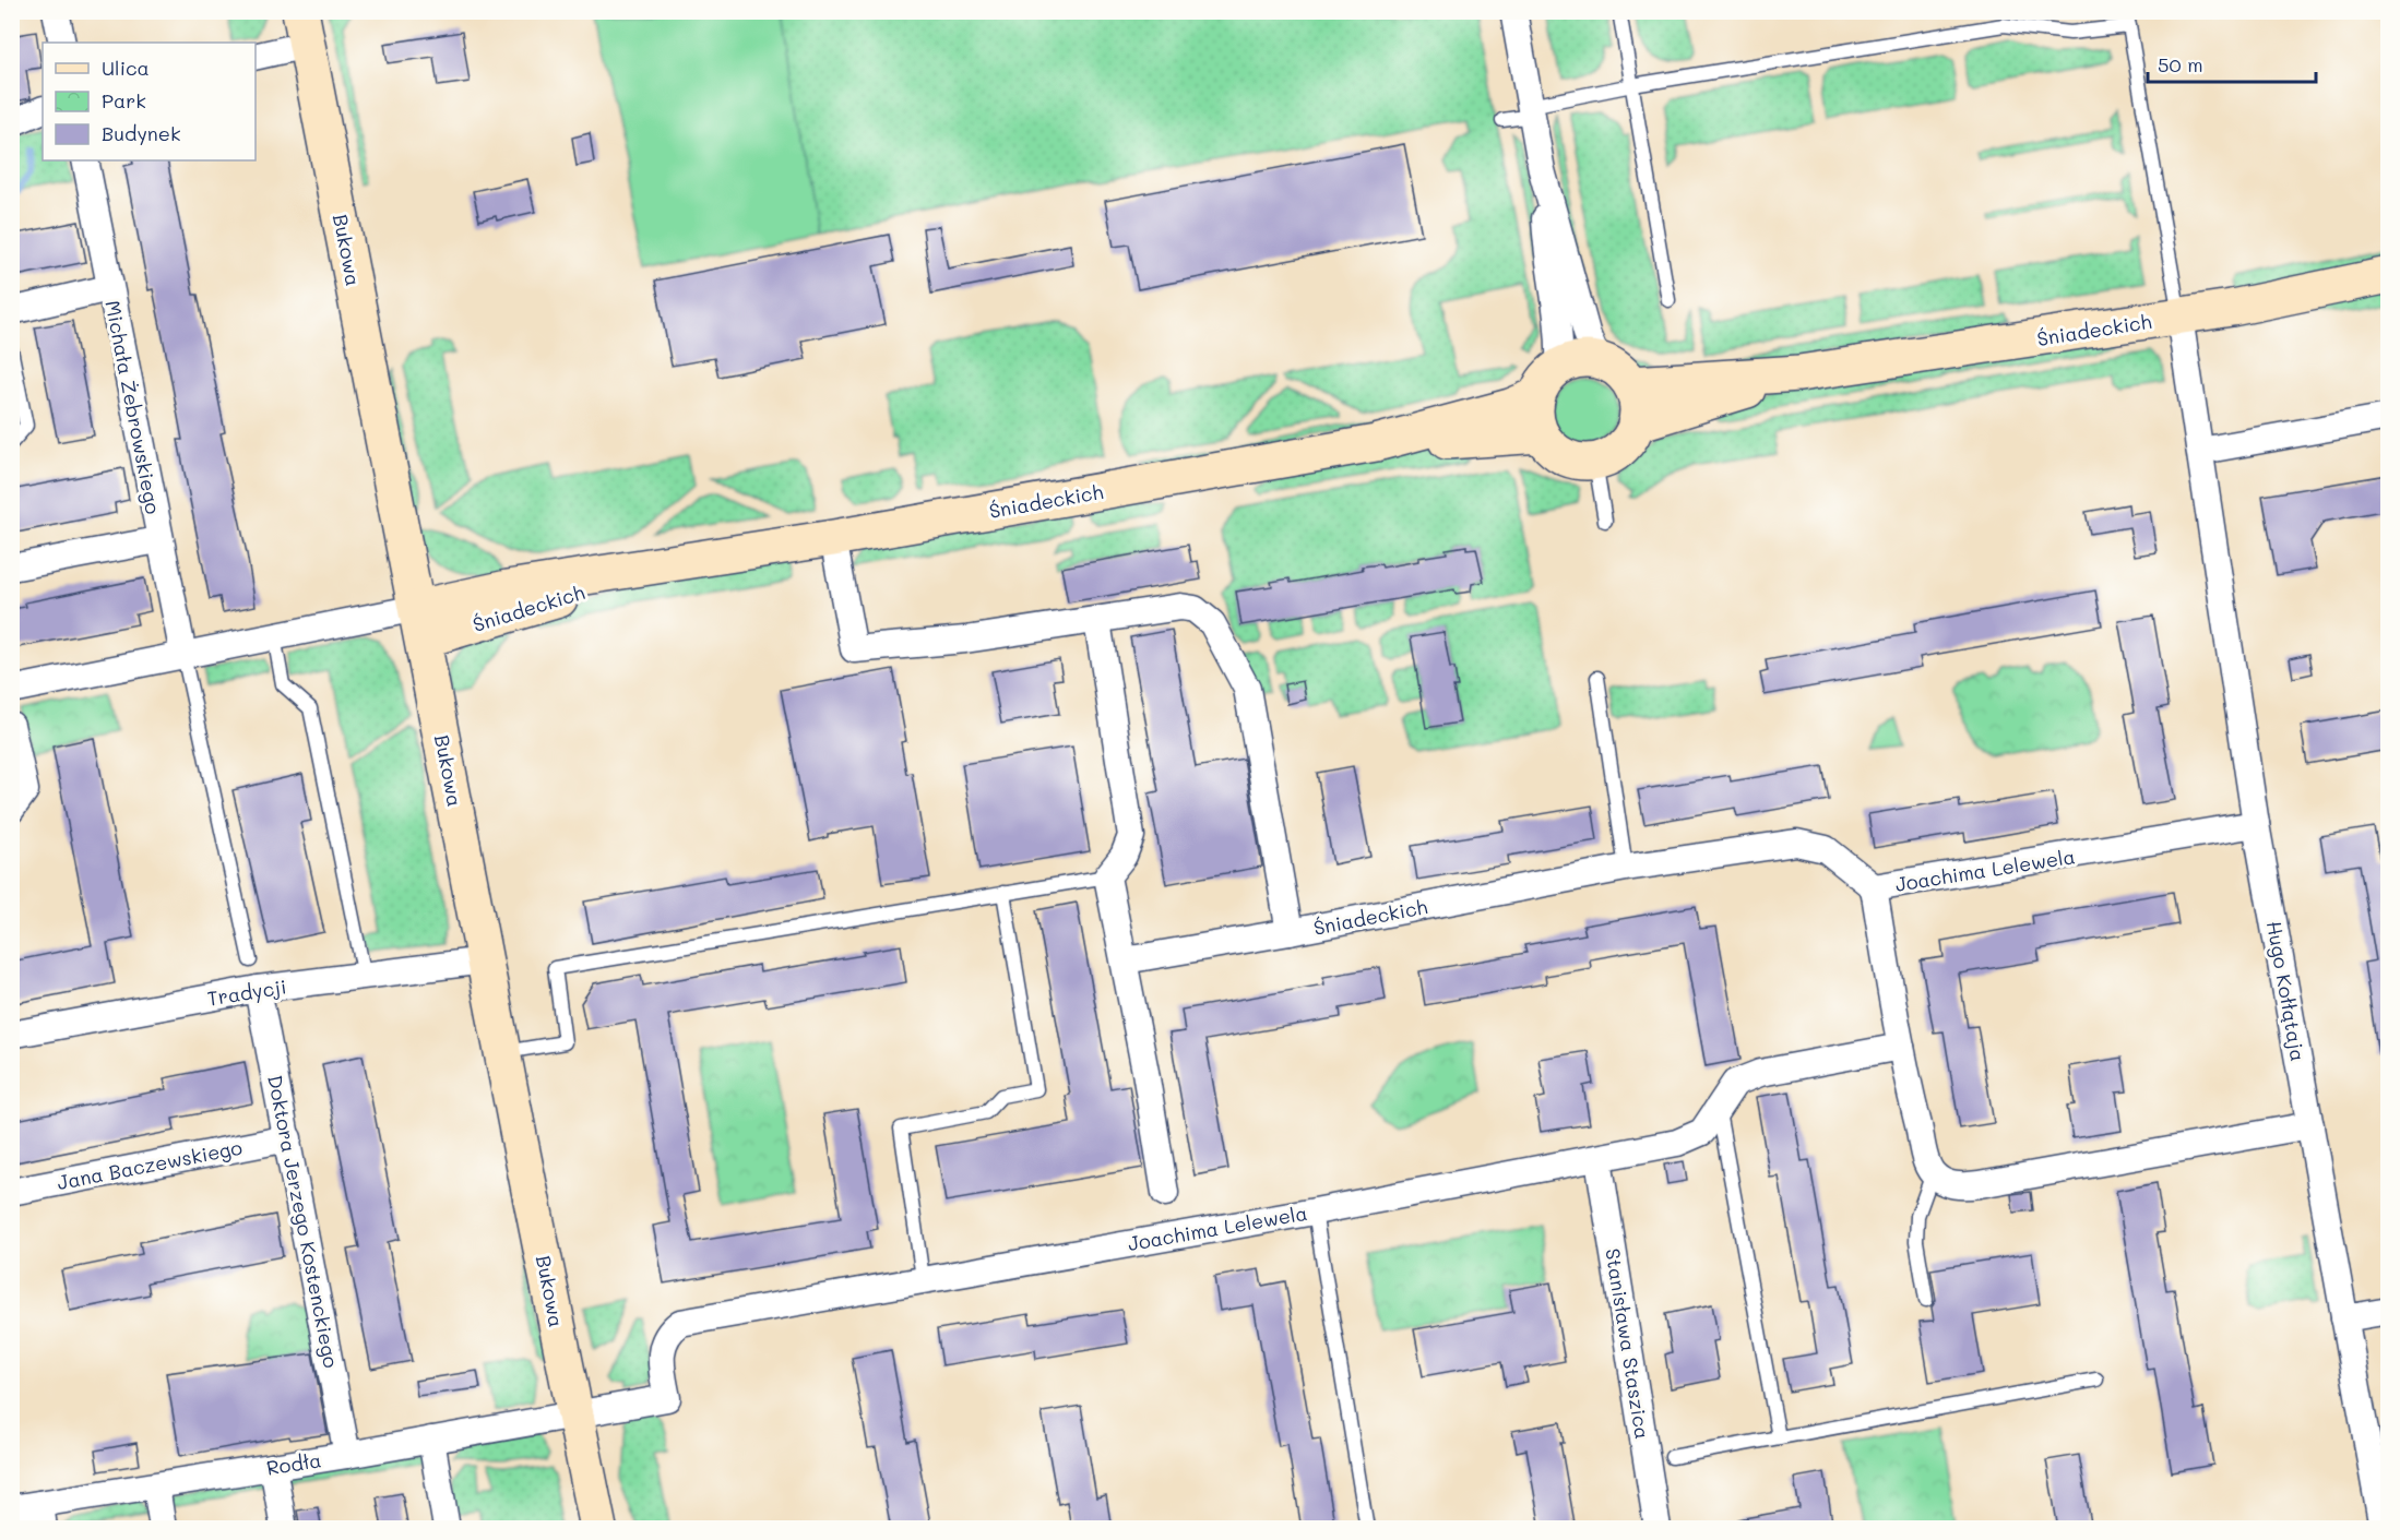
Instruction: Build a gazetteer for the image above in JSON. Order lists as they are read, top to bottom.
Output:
{
  "streets": {
    "street": [
      "Bukowa",
      "Śniadeckich",
      "Michała Żebrowskiego",
      "Joachima Lelewela",
      "Hugo Kołłątaja",
      "Tradycji",
      "Jana Baczewskiego",
      "Doktora Jerzego Kostenckiego",
      "Stanisława Staszica",
      "Rodła"
    ]
  },
  "crossings": [
    ["Bukowa", "Śniadeckich"],
    ["Bukowa", "Joachima Lelewela"],
    ["Bukowa", "Tradycji"],
    ["Bukowa", "Rodła"],
    ["Śniadeckich", "Joachima Lelewela"],
    ["Śniadeckich", "Hugo Kołłątaja"],
    ["Joachima Lelewela", "Hugo Kołłątaja"],
    ["Joachima Lelewela", "Stanisława Staszica"],
    ["Joachima Lelewela", "Rodła"],
    ["Tradycji", "Doktora Jerzego Kostenckiego"],
    ["Jana Baczewskiego", "Doktora Jerzego Kostenckiego"],
    ["Doktora Jerzego Kostenckiego", "Rodła"]
  ],
  "legend": ["Ulica", "Park", "Budynek"],
  "scale_bar": "50 m"
}
